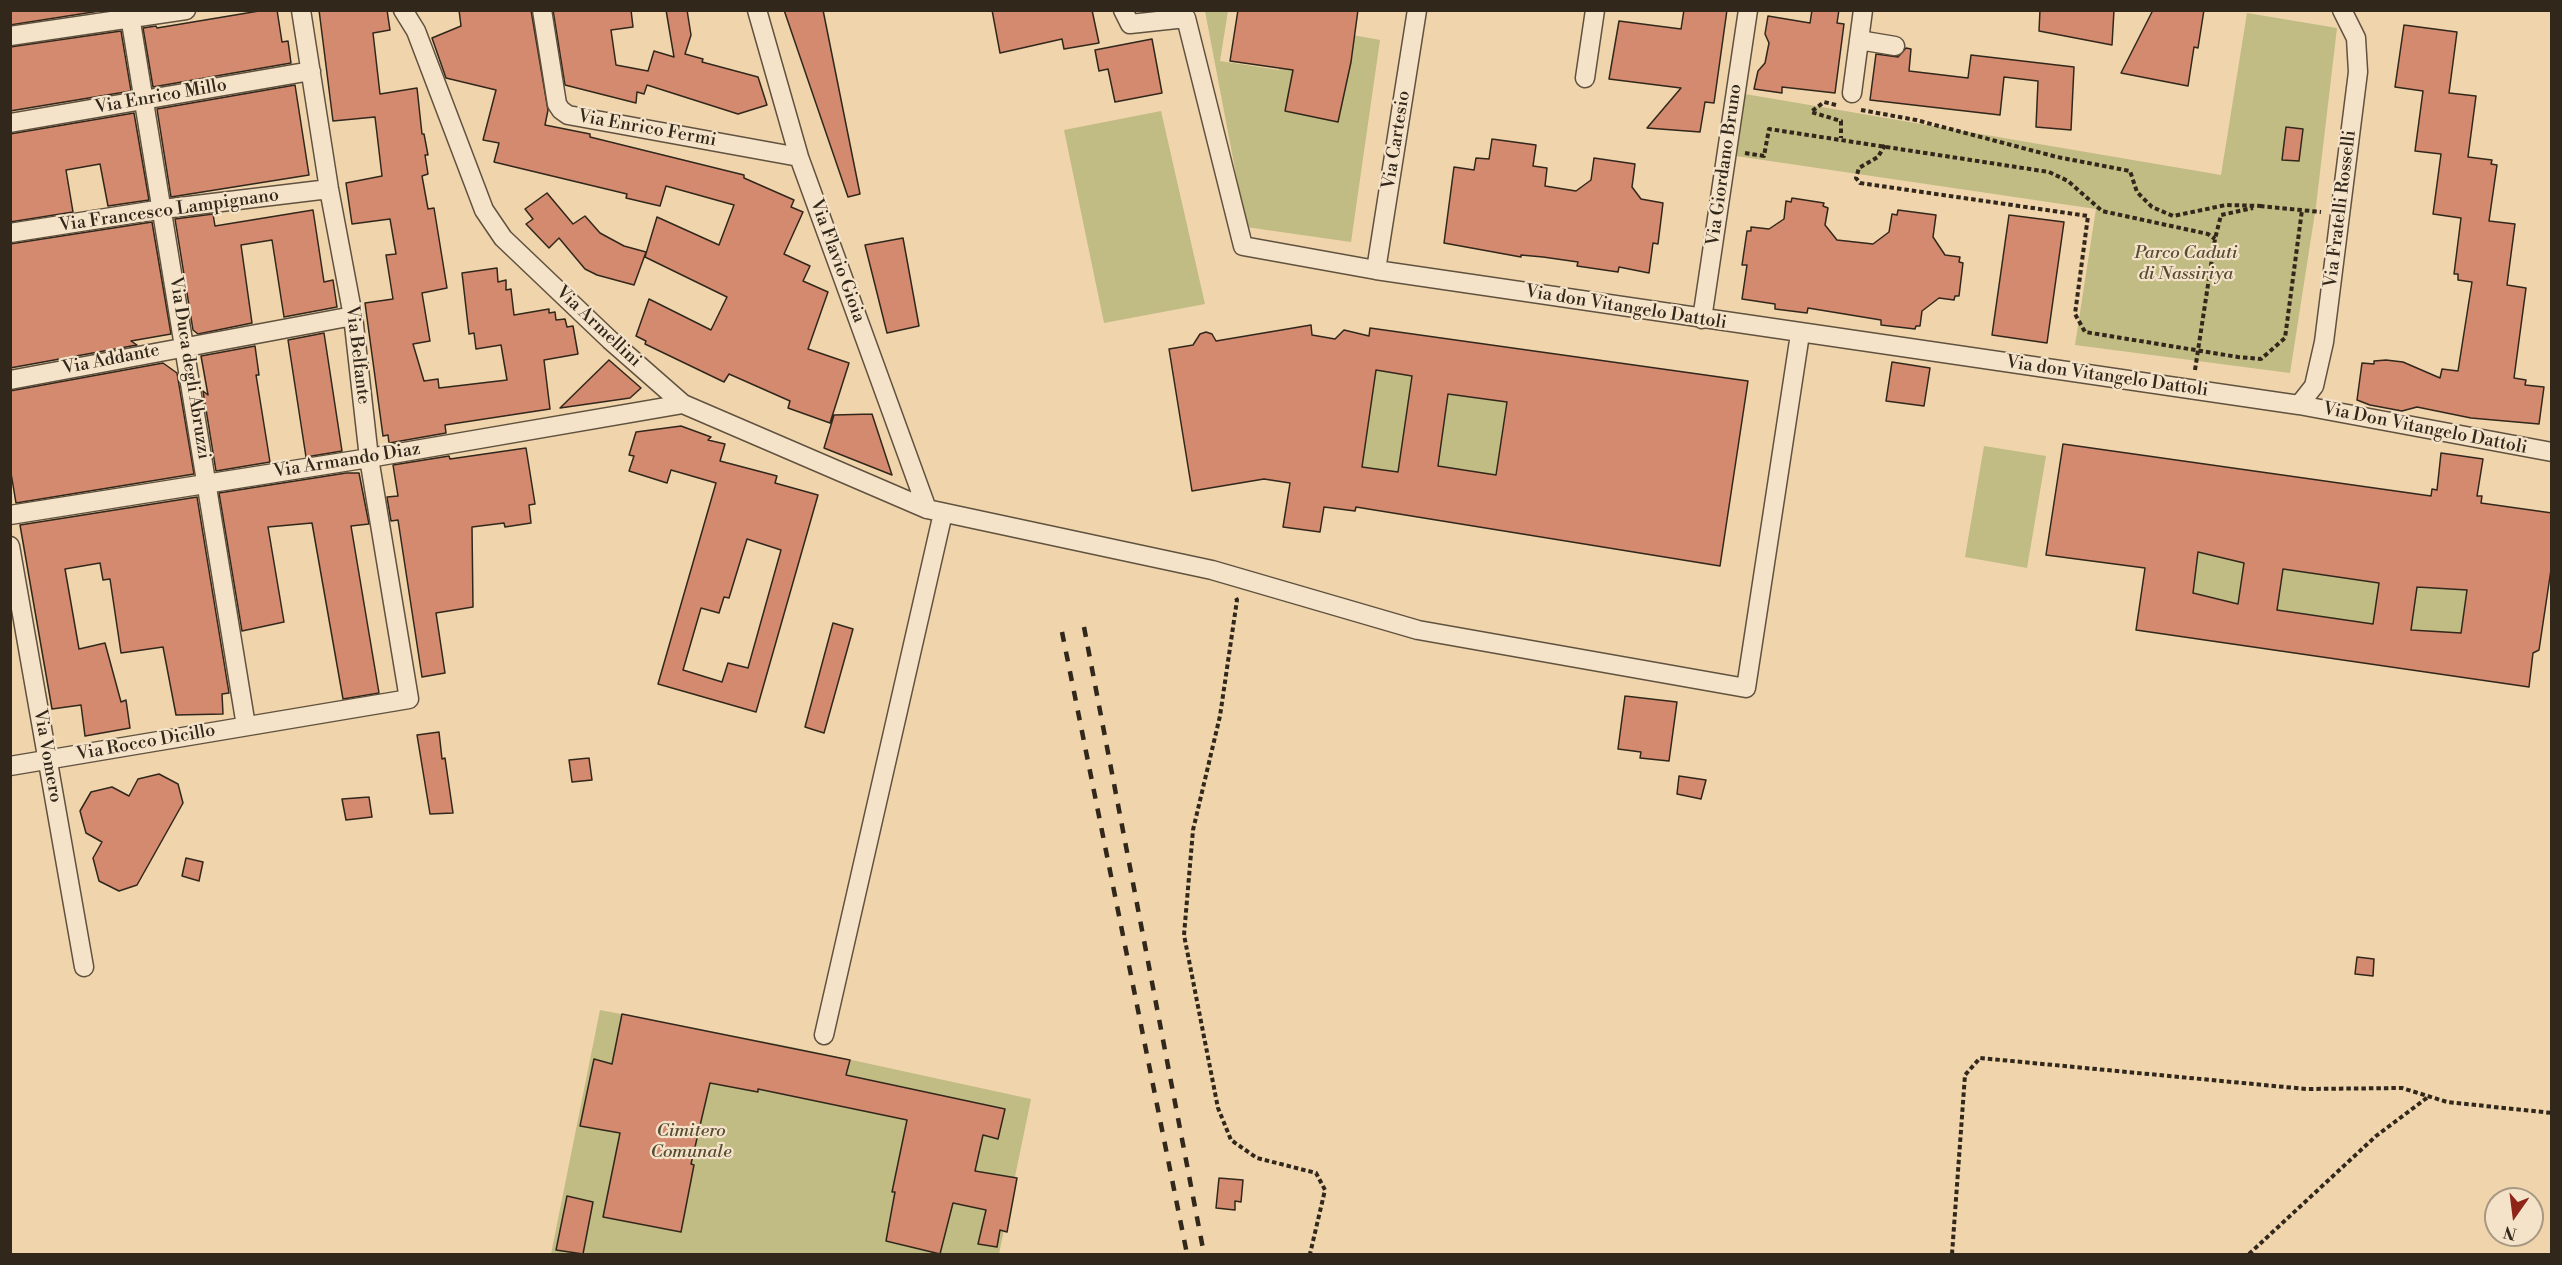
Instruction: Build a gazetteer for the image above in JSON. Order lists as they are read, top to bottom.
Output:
{
  "streets": {
    "street": [
      "Via Enrico Millo",
      "Via Enrico Fermi",
      "Via Cartesio",
      "Via Giordano Bruno",
      "Via Fratelli Rosselli",
      "Via Francesco Lampignano",
      "Via Flavio Gioia",
      "Via don Vitangelo Dattoli",
      "Via Armellini",
      "Via Belfante",
      "Via Addante",
      "Via Duca degli Abruzzi",
      "Via Don Vitangelo Dattoli",
      "Via Armando Diaz",
      "Via Rocco Dicillo",
      "Via Vomero"
    ]
  },
  "crossings": [
    ["Via Enrico Millo", "Via Belfante"],
    ["Via Enrico Millo", "Via Duca degli Abruzzi"],
    ["Via Enrico Fermi", "Via Flavio Gioia"],
    ["Via Cartesio", "Via don Vitangelo Dattoli"],
    ["Via Giordano Bruno", "Via don Vitangelo Dattoli"],
    ["Via Fratelli Rosselli", "Via don Vitangelo Dattoli"],
    ["Via Fratelli Rosselli", "Via Don Vitangelo Dattoli"],
    ["Via Francesco Lampignano", "Via Belfante"],
    ["Via Francesco Lampignano", "Via Duca degli Abruzzi"],
    ["Via Flavio Gioia", "Via Armellini"],
    ["Via don Vitangelo Dattoli", "Via Armellini"],
    ["Via don Vitangelo Dattoli", "Via Don Vitangelo Dattoli"],
    ["Via Armellini", "Via Armando Diaz"],
    ["Via Belfante", "Via Addante"],
    ["Via Belfante", "Via Armando Diaz"],
    ["Via Belfante", "Via Rocco Dicillo"],
    ["Via Addante", "Via Duca degli Abruzzi"],
    ["Via Duca degli Abruzzi", "Via Armando Diaz"],
    ["Via Duca degli Abruzzi", "Via Rocco Dicillo"],
    ["Via Rocco Dicillo", "Via Vomero"]
  ],
  "parks": ["Parco Caduti di Nassiriya", "Cimitero Comunale"],
  "north": "bottom"
}
